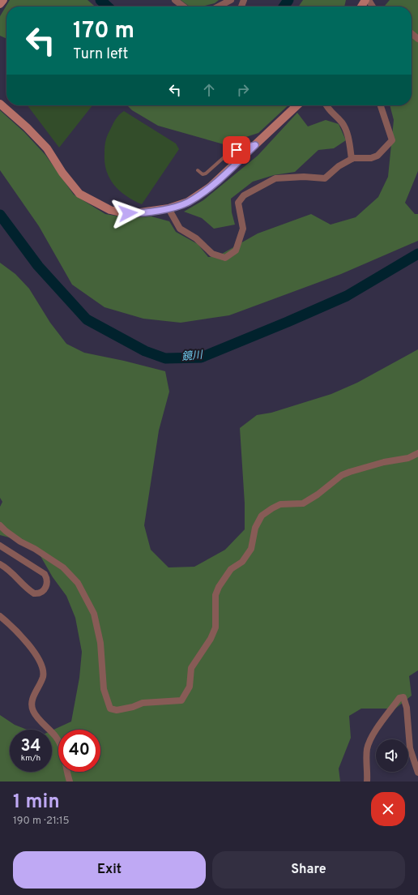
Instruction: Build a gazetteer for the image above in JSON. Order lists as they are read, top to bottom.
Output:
{
  "water": ["鏡川"],
  "page": {
    "turn": ["170 m", "Turn left"],
    "speed": "34 km/h",
    "limit": "40",
    "heading": ["1 min", "190 m · 21:15"],
    "buttons": ["Exit", "Share"]
  }
}
